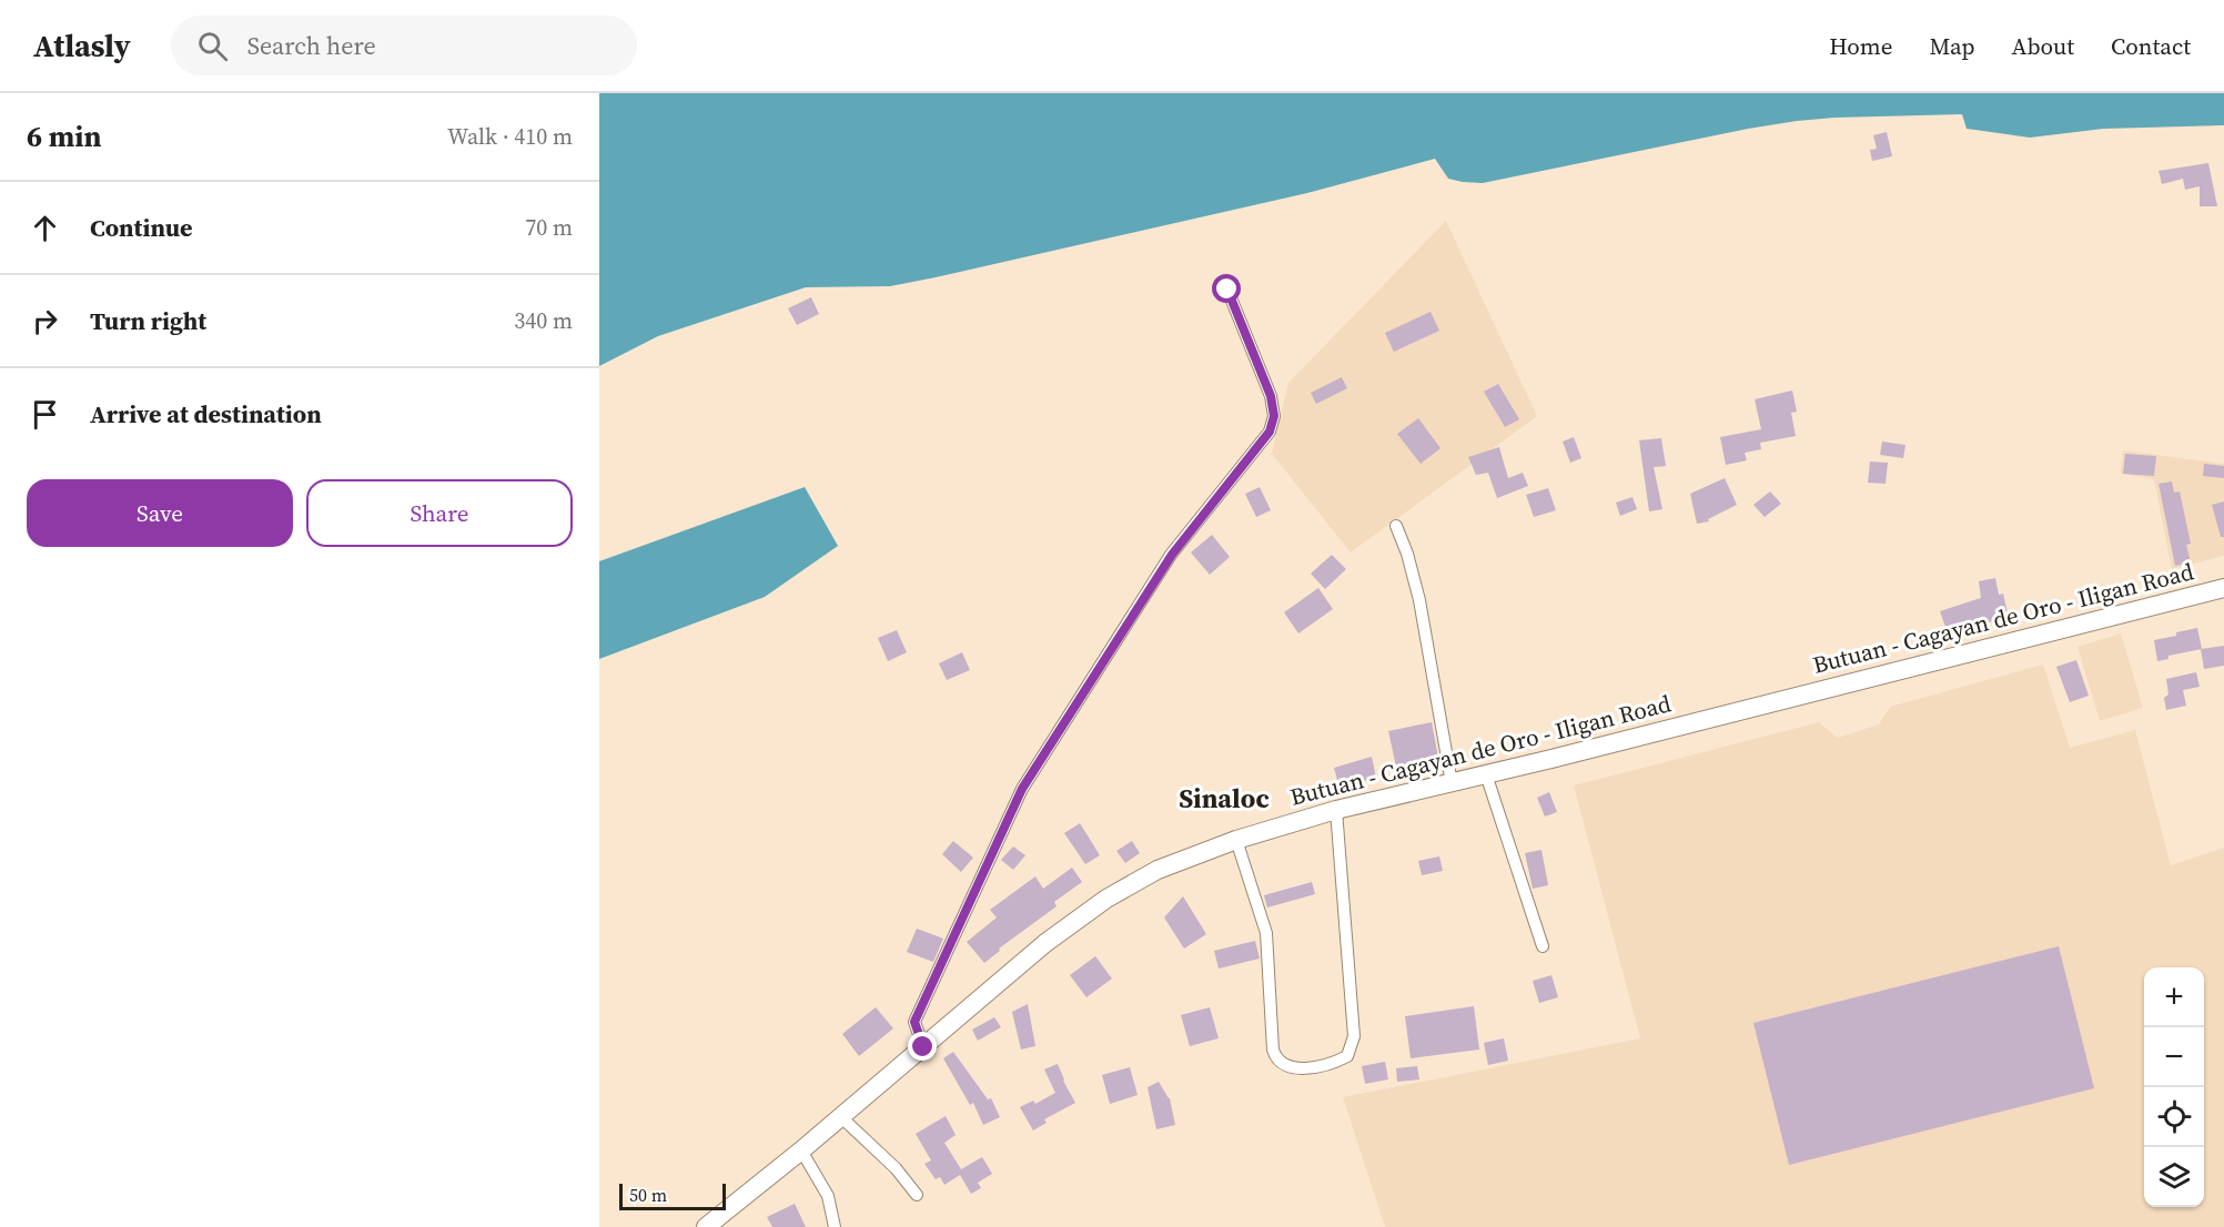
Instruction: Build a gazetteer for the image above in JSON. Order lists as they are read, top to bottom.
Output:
{
  "streets": {
    "highway": ["Butuan - Cagayan de Oro - Iligan Road"]
  },
  "districts": ["Sinaloc"],
  "scale_bar": "50 m",
  "page": {
    "header": "Atlasly",
    "search": "Search here",
    "nav": [
      "Home",
      "Map",
      "About",
      "Contact"
    ],
    "heading": ["6 min", "Walk · 410 m"],
    "list": [
      ["Continue", "70 m"],
      ["Turn right", "340 m"],
      "Arrive at destination"
    ],
    "buttons": ["Save", "Share"],
    "map_buttons": ["+", "−"],
    "scale": "50 m"
  }
}
